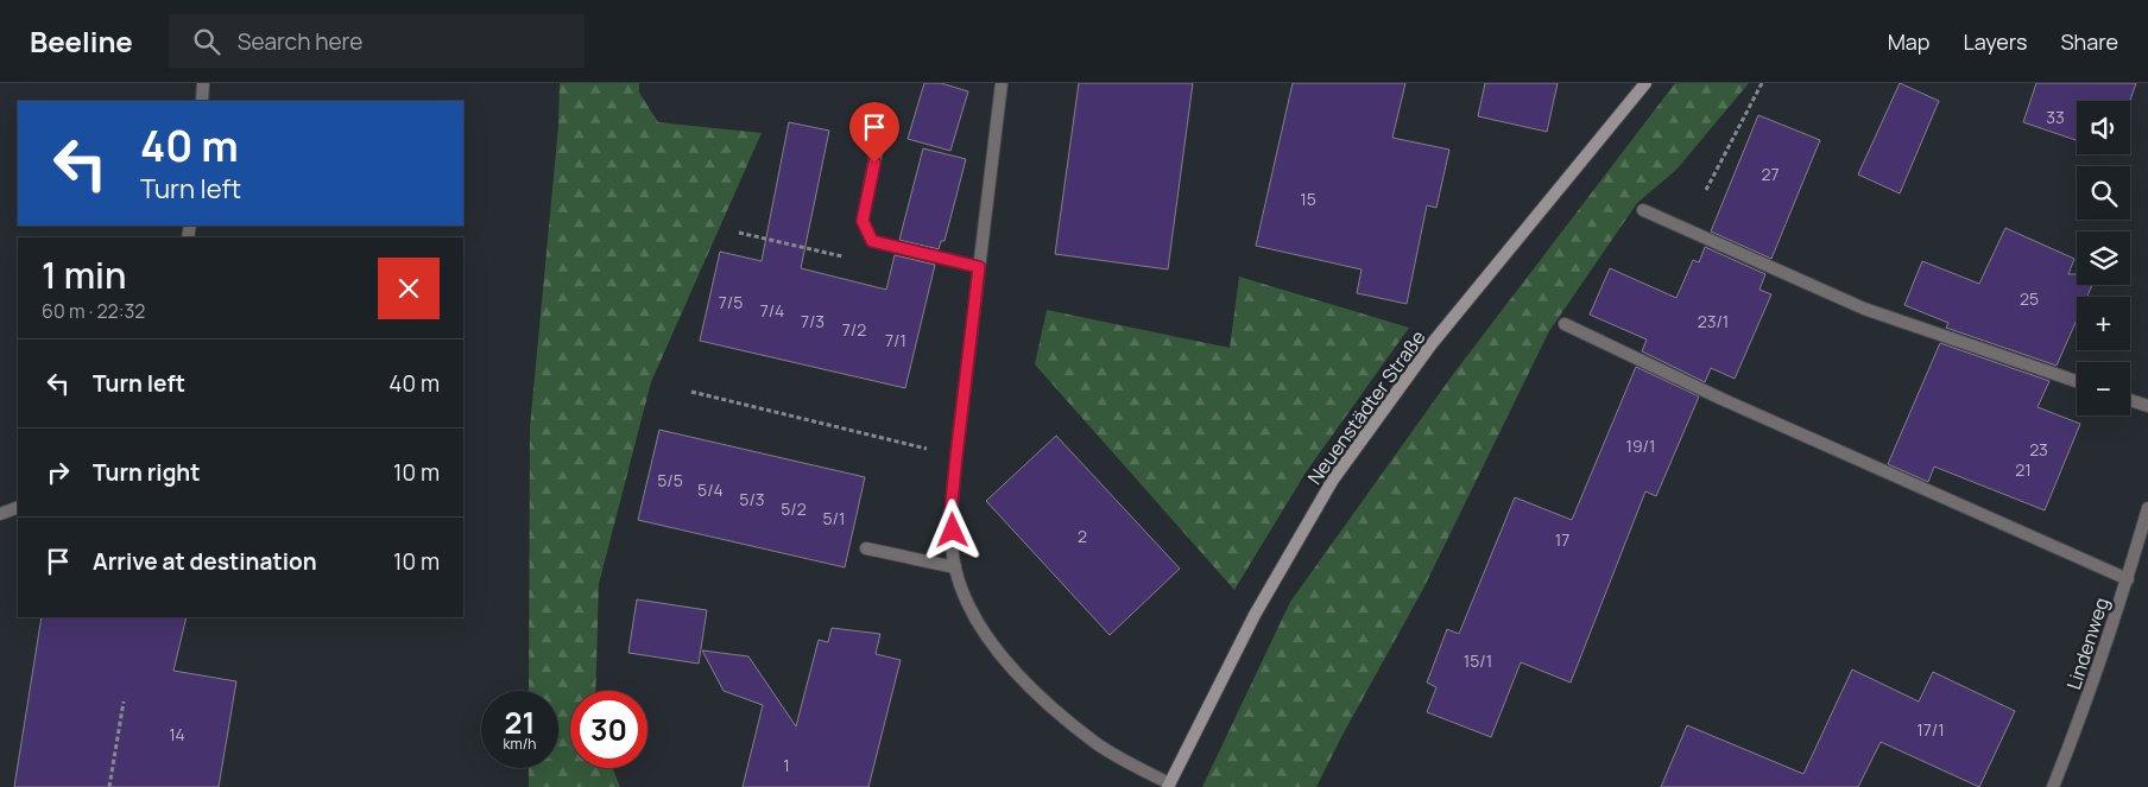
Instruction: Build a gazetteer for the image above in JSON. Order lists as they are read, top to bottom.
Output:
{
  "streets": {
    "main road": ["Neuenstädter Straße"],
    "street": ["Lindenweg"]
  },
  "house_numbers": [
    "33",
    "27",
    "15",
    "25",
    "7/5",
    "7/4",
    "7/3",
    "23/1",
    "7/2",
    "7/1",
    "19/1",
    "23",
    "21",
    "5/5",
    "5/4",
    "5/3",
    "5/2",
    "5/1",
    "2",
    "17",
    "15/1",
    "17/1",
    "14",
    "1"
  ],
  "page": {
    "header": "Beeline",
    "search": "Search here",
    "nav": ["Map", "Layers", "Share"],
    "map_buttons": ["+", "−"],
    "turn": ["40 m", "Turn left"],
    "heading": ["1 min", "60 m · 22:32"],
    "list": [
      {
        "name": "Turn left",
        "value": "40 m"
      },
      {
        "name": "Turn right",
        "value": "10 m"
      },
      {
        "name": "Arrive at destination",
        "value": "10 m"
      }
    ],
    "speed": "21 km/h",
    "limit": "30"
  }
}
